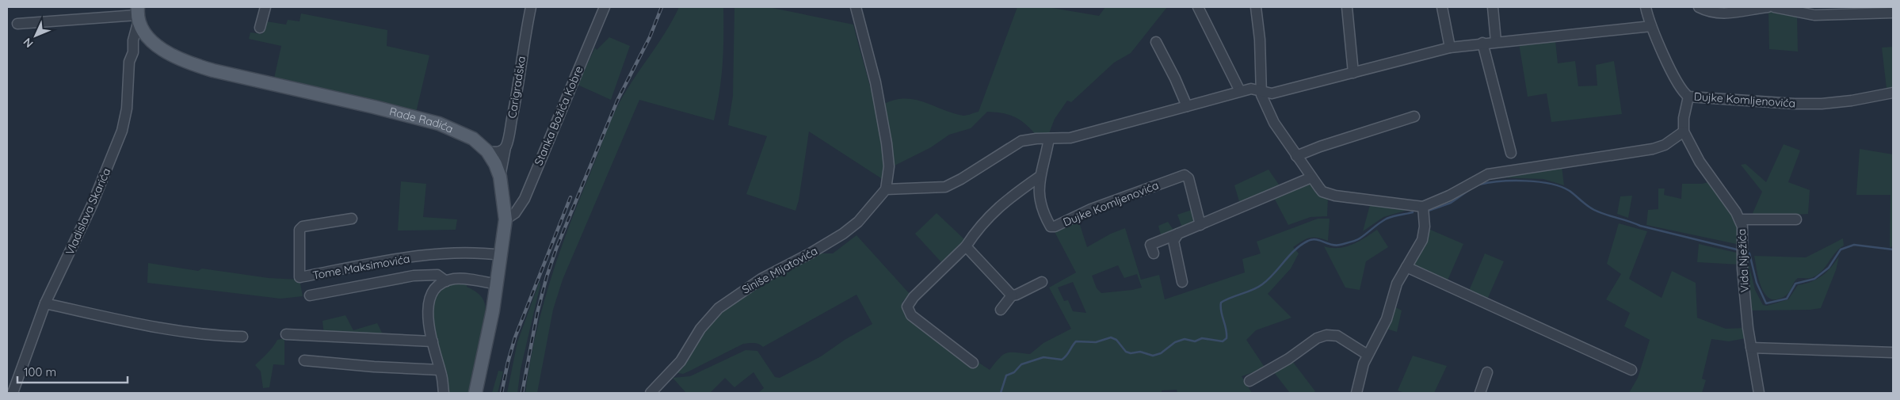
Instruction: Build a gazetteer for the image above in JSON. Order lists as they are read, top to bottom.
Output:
{
  "streets": {
    "main road": ["Rade Radića"],
    "street": [
      "Carigradska",
      "Dujke Komljenovića",
      "Stanka Božića Kobre",
      "Vladislava Skarića",
      "Vida Nježića",
      "Tome Maksimovića",
      "Siniše Mijatovića"
    ]
  },
  "crossings": [
    ["Carigradska", "Rade Radića"],
    ["Stanka Božića Kobre", "Rade Radića"],
    ["Rade Radića", "Vladislava Skarića"],
    ["Rade Radića", "Tome Maksimovića"]
  ],
  "scale_bar": "100 m",
  "north": "bottom left"
}
